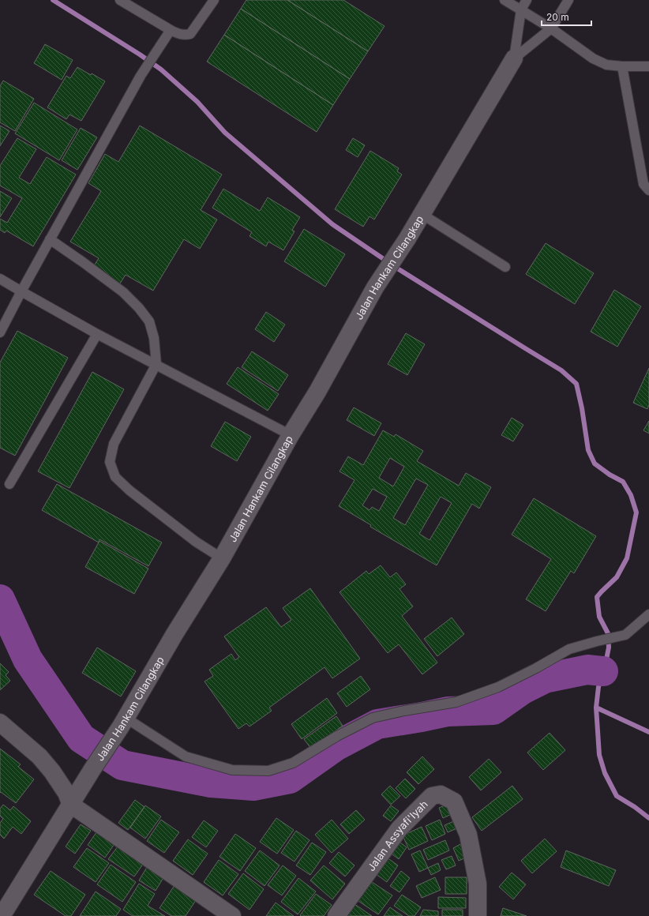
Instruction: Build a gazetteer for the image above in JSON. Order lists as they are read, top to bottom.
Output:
{
  "streets": {
    "street": ["Jalan Hankam Cilangkap", "Jalan Assyafi'Iyah"]
  },
  "scale_bar": "20 m"
}
